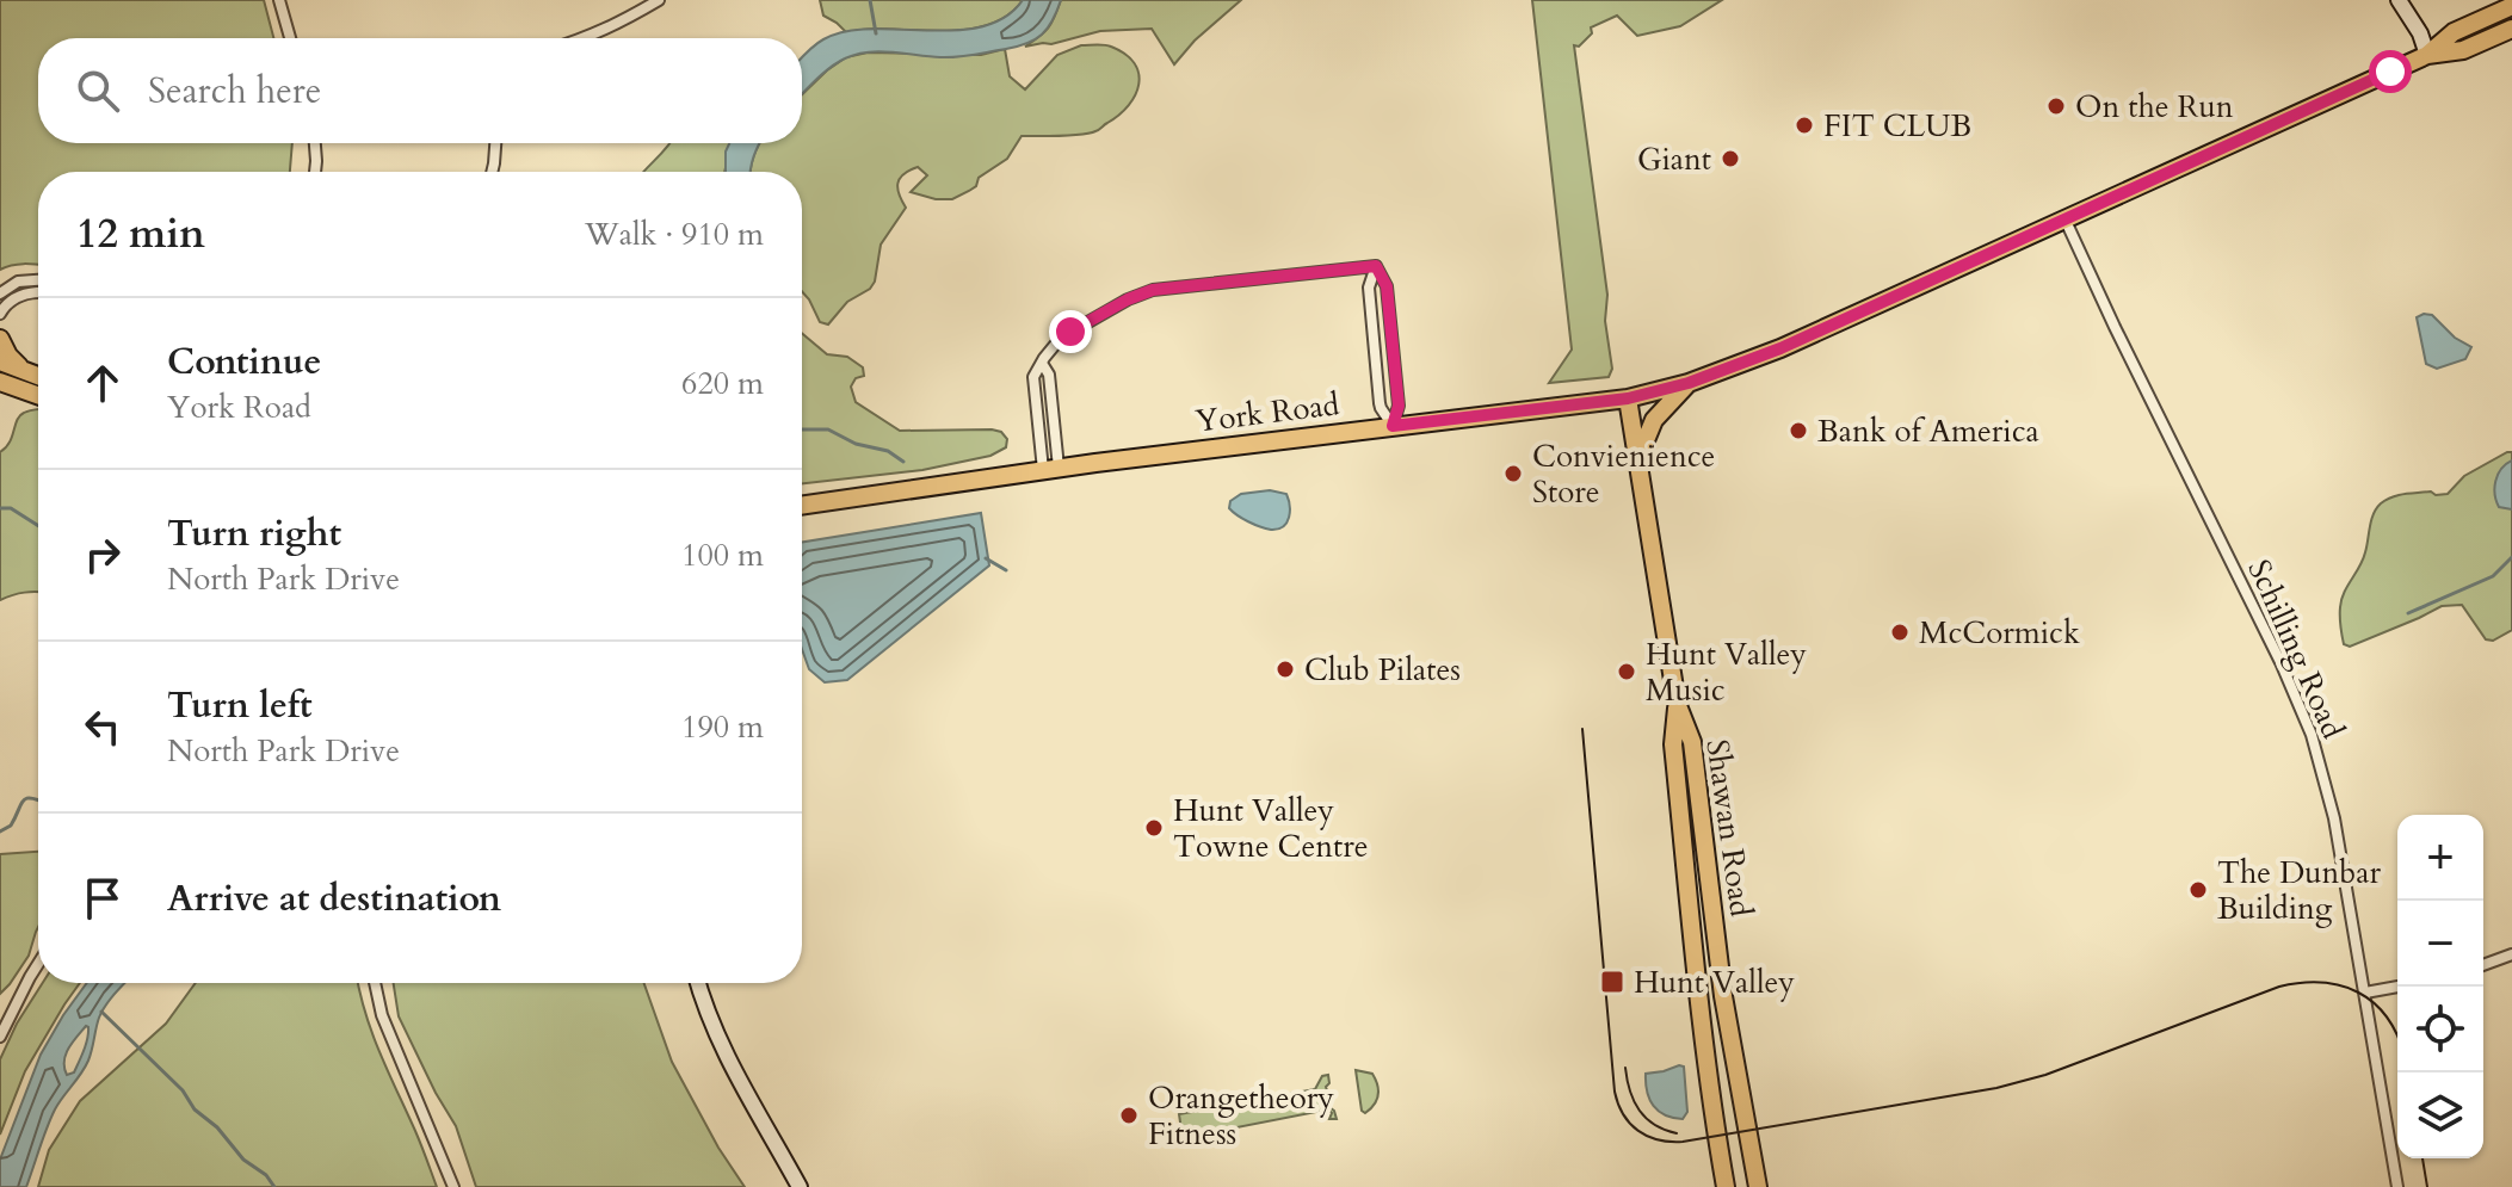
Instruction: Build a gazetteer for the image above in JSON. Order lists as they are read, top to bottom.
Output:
{
  "streets": {
    "main road": ["York Road", "Shawan Road"],
    "street": ["Schilling Road"]
  },
  "crossings": [
    ["York Road", "Schilling Road"],
    ["York Road", "Shawan Road"]
  ],
  "places": {
    "other": [
      "On the Run",
      "FIT CLUB",
      "Giant",
      "Bank of America",
      "Convienience Store",
      "McCormick",
      "Club Pilates",
      "Hunt Valley Music",
      "Hunt Valley Towne Centre",
      "The Dunbar Building",
      "Orangetheory Fitness"
    ],
    "transit": ["Hunt Valley"]
  },
  "page": {
    "search": "Search here",
    "heading": ["12 min", "Walk · 910 m"],
    "list": [
      ["Continue", "York Road", "620 m"],
      ["Turn right", "North Park Drive", "100 m"],
      ["Turn left", "North Park Drive", "190 m"],
      "Arrive at destination"
    ],
    "map_buttons": ["+", "−"]
  }
}
